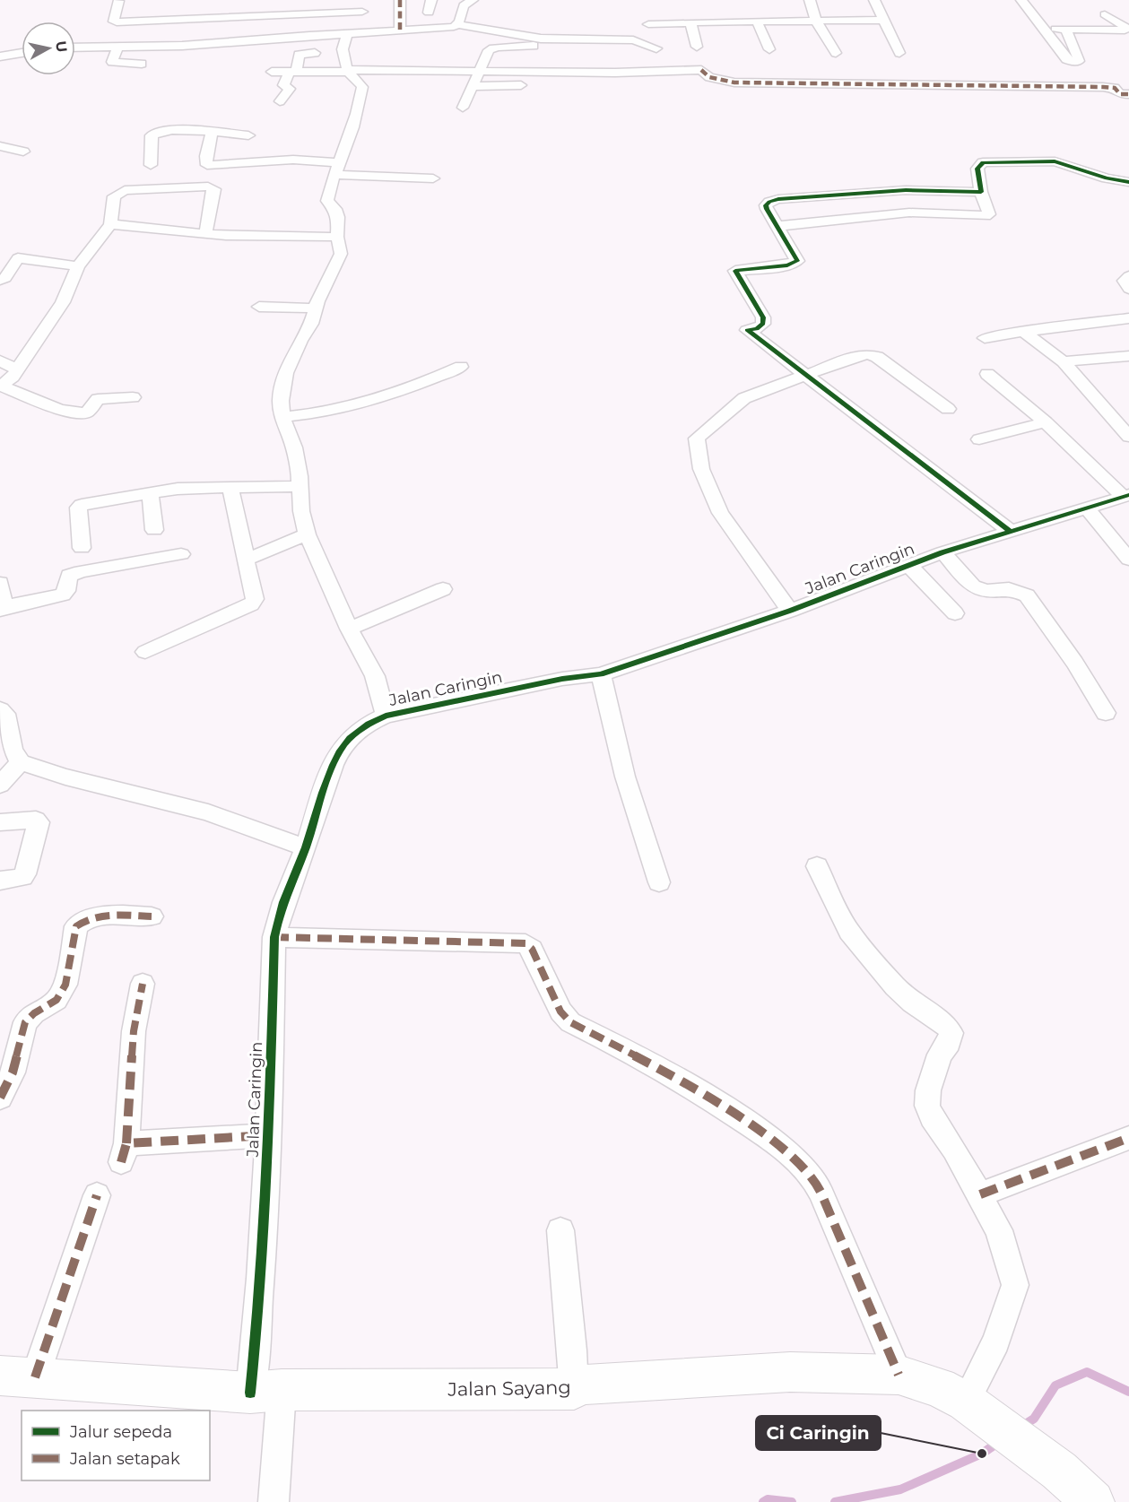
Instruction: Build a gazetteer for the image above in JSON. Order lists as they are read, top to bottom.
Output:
{
  "streets": {
    "main road": ["Jalan Sayang"],
    "street": ["Jalan Caringin"]
  },
  "crossings": [
    ["Jalan Caringin", "Jalan Sayang"]
  ],
  "places": ["Ci Caringin"],
  "legend": ["Jalur sepeda", "Jalan setapak"],
  "north": "right"
}
